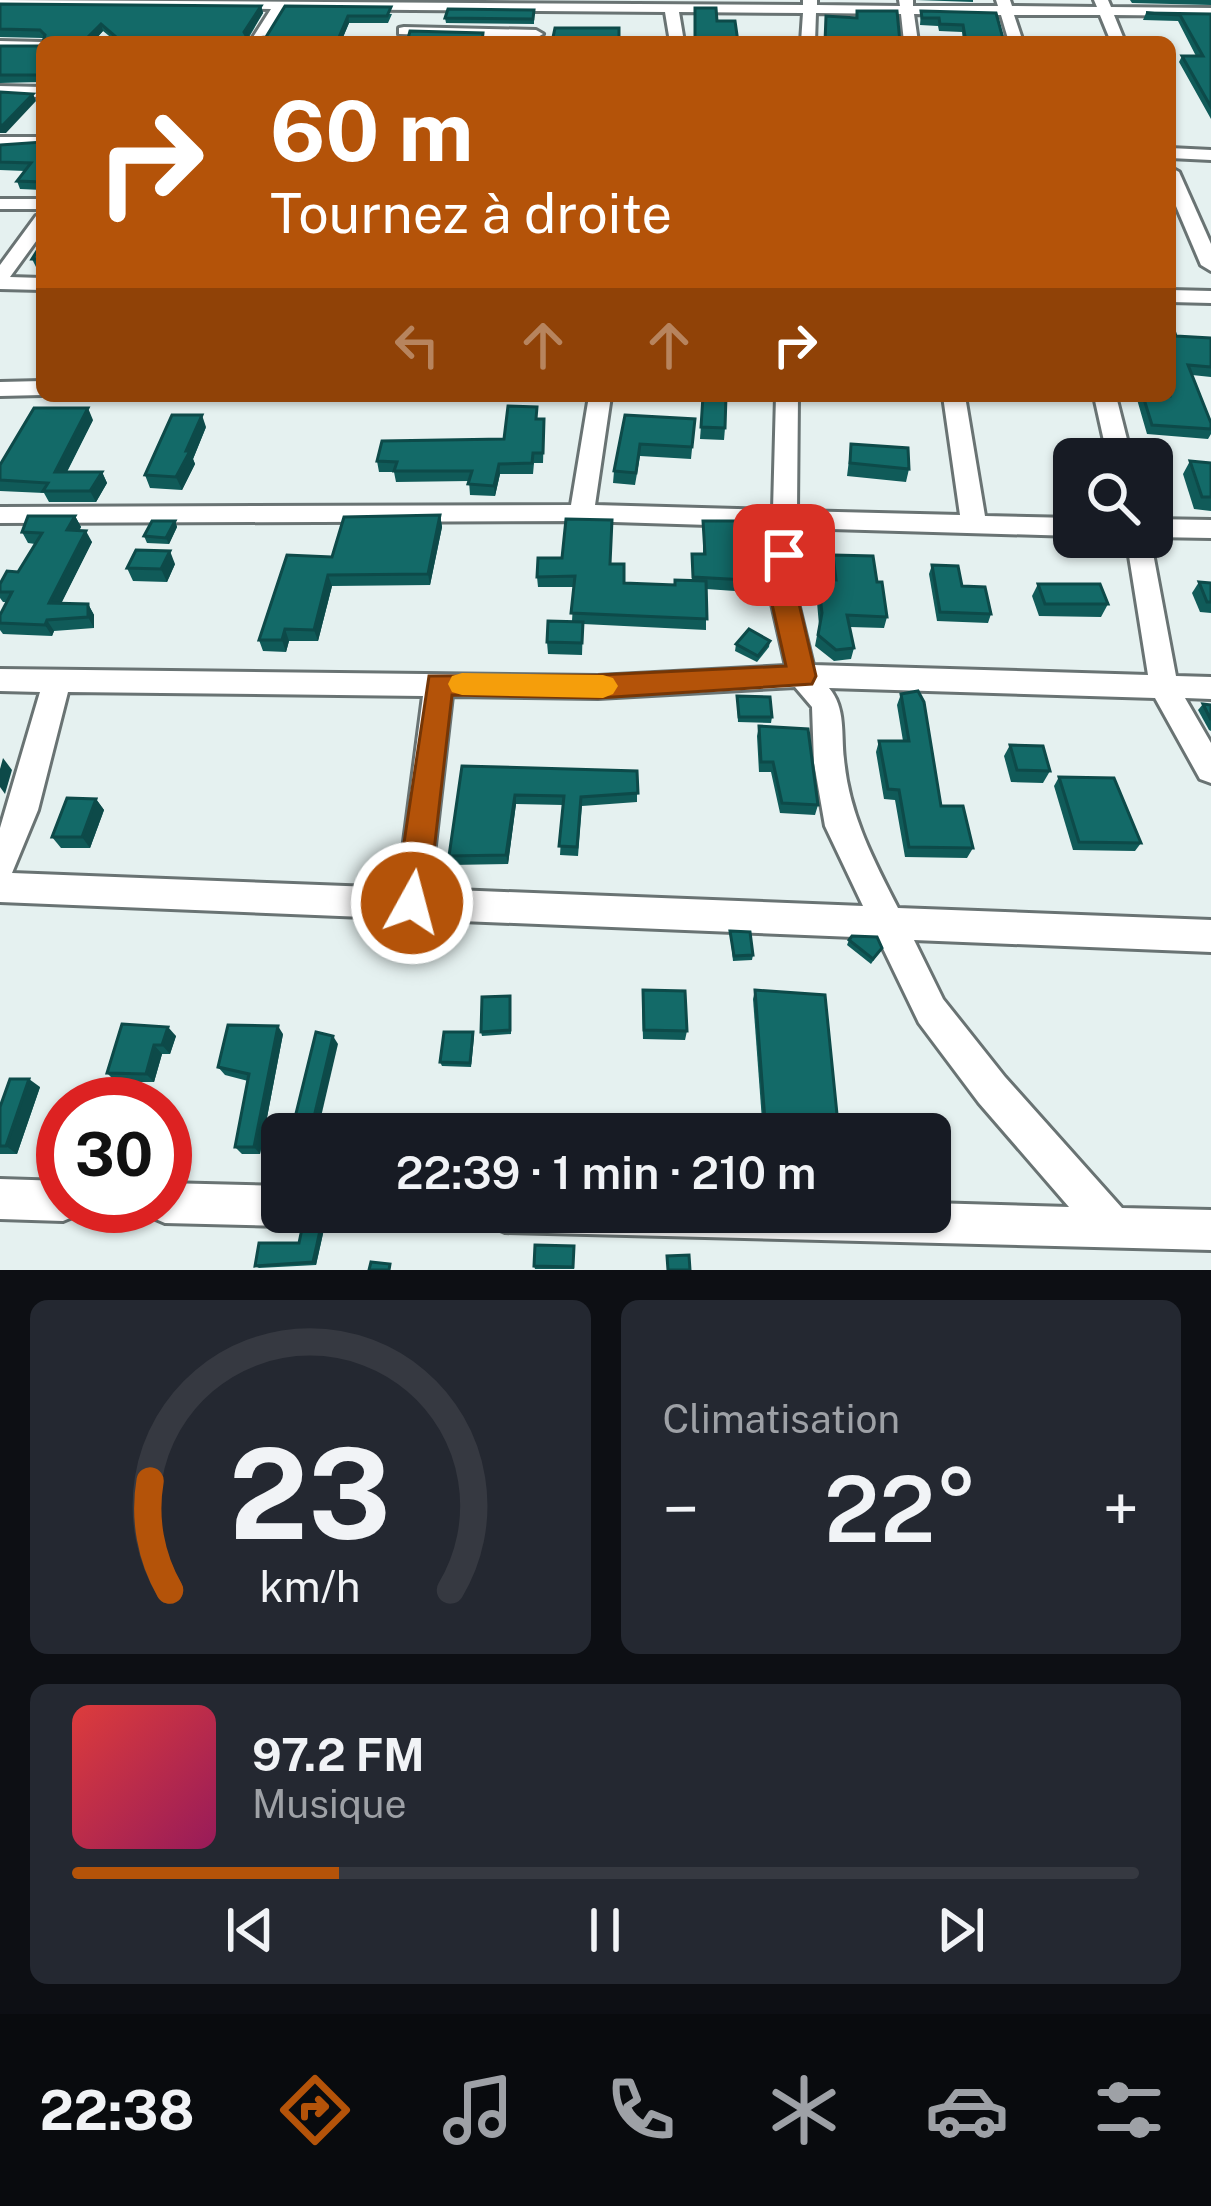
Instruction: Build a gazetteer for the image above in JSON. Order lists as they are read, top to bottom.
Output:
{
  "page": {
    "turn": ["60 m", "Tournez à droite"],
    "limit": "30",
    "trip": "22:39 · 1 min · 210 m",
    "tile": "Climatisation",
    "heat": ["−", "22°", "+"],
    "song": ["97.2 FM", "Musique"],
    "tabs": "22:38",
    "gauge": ["23", "km/h"]
  }
}
